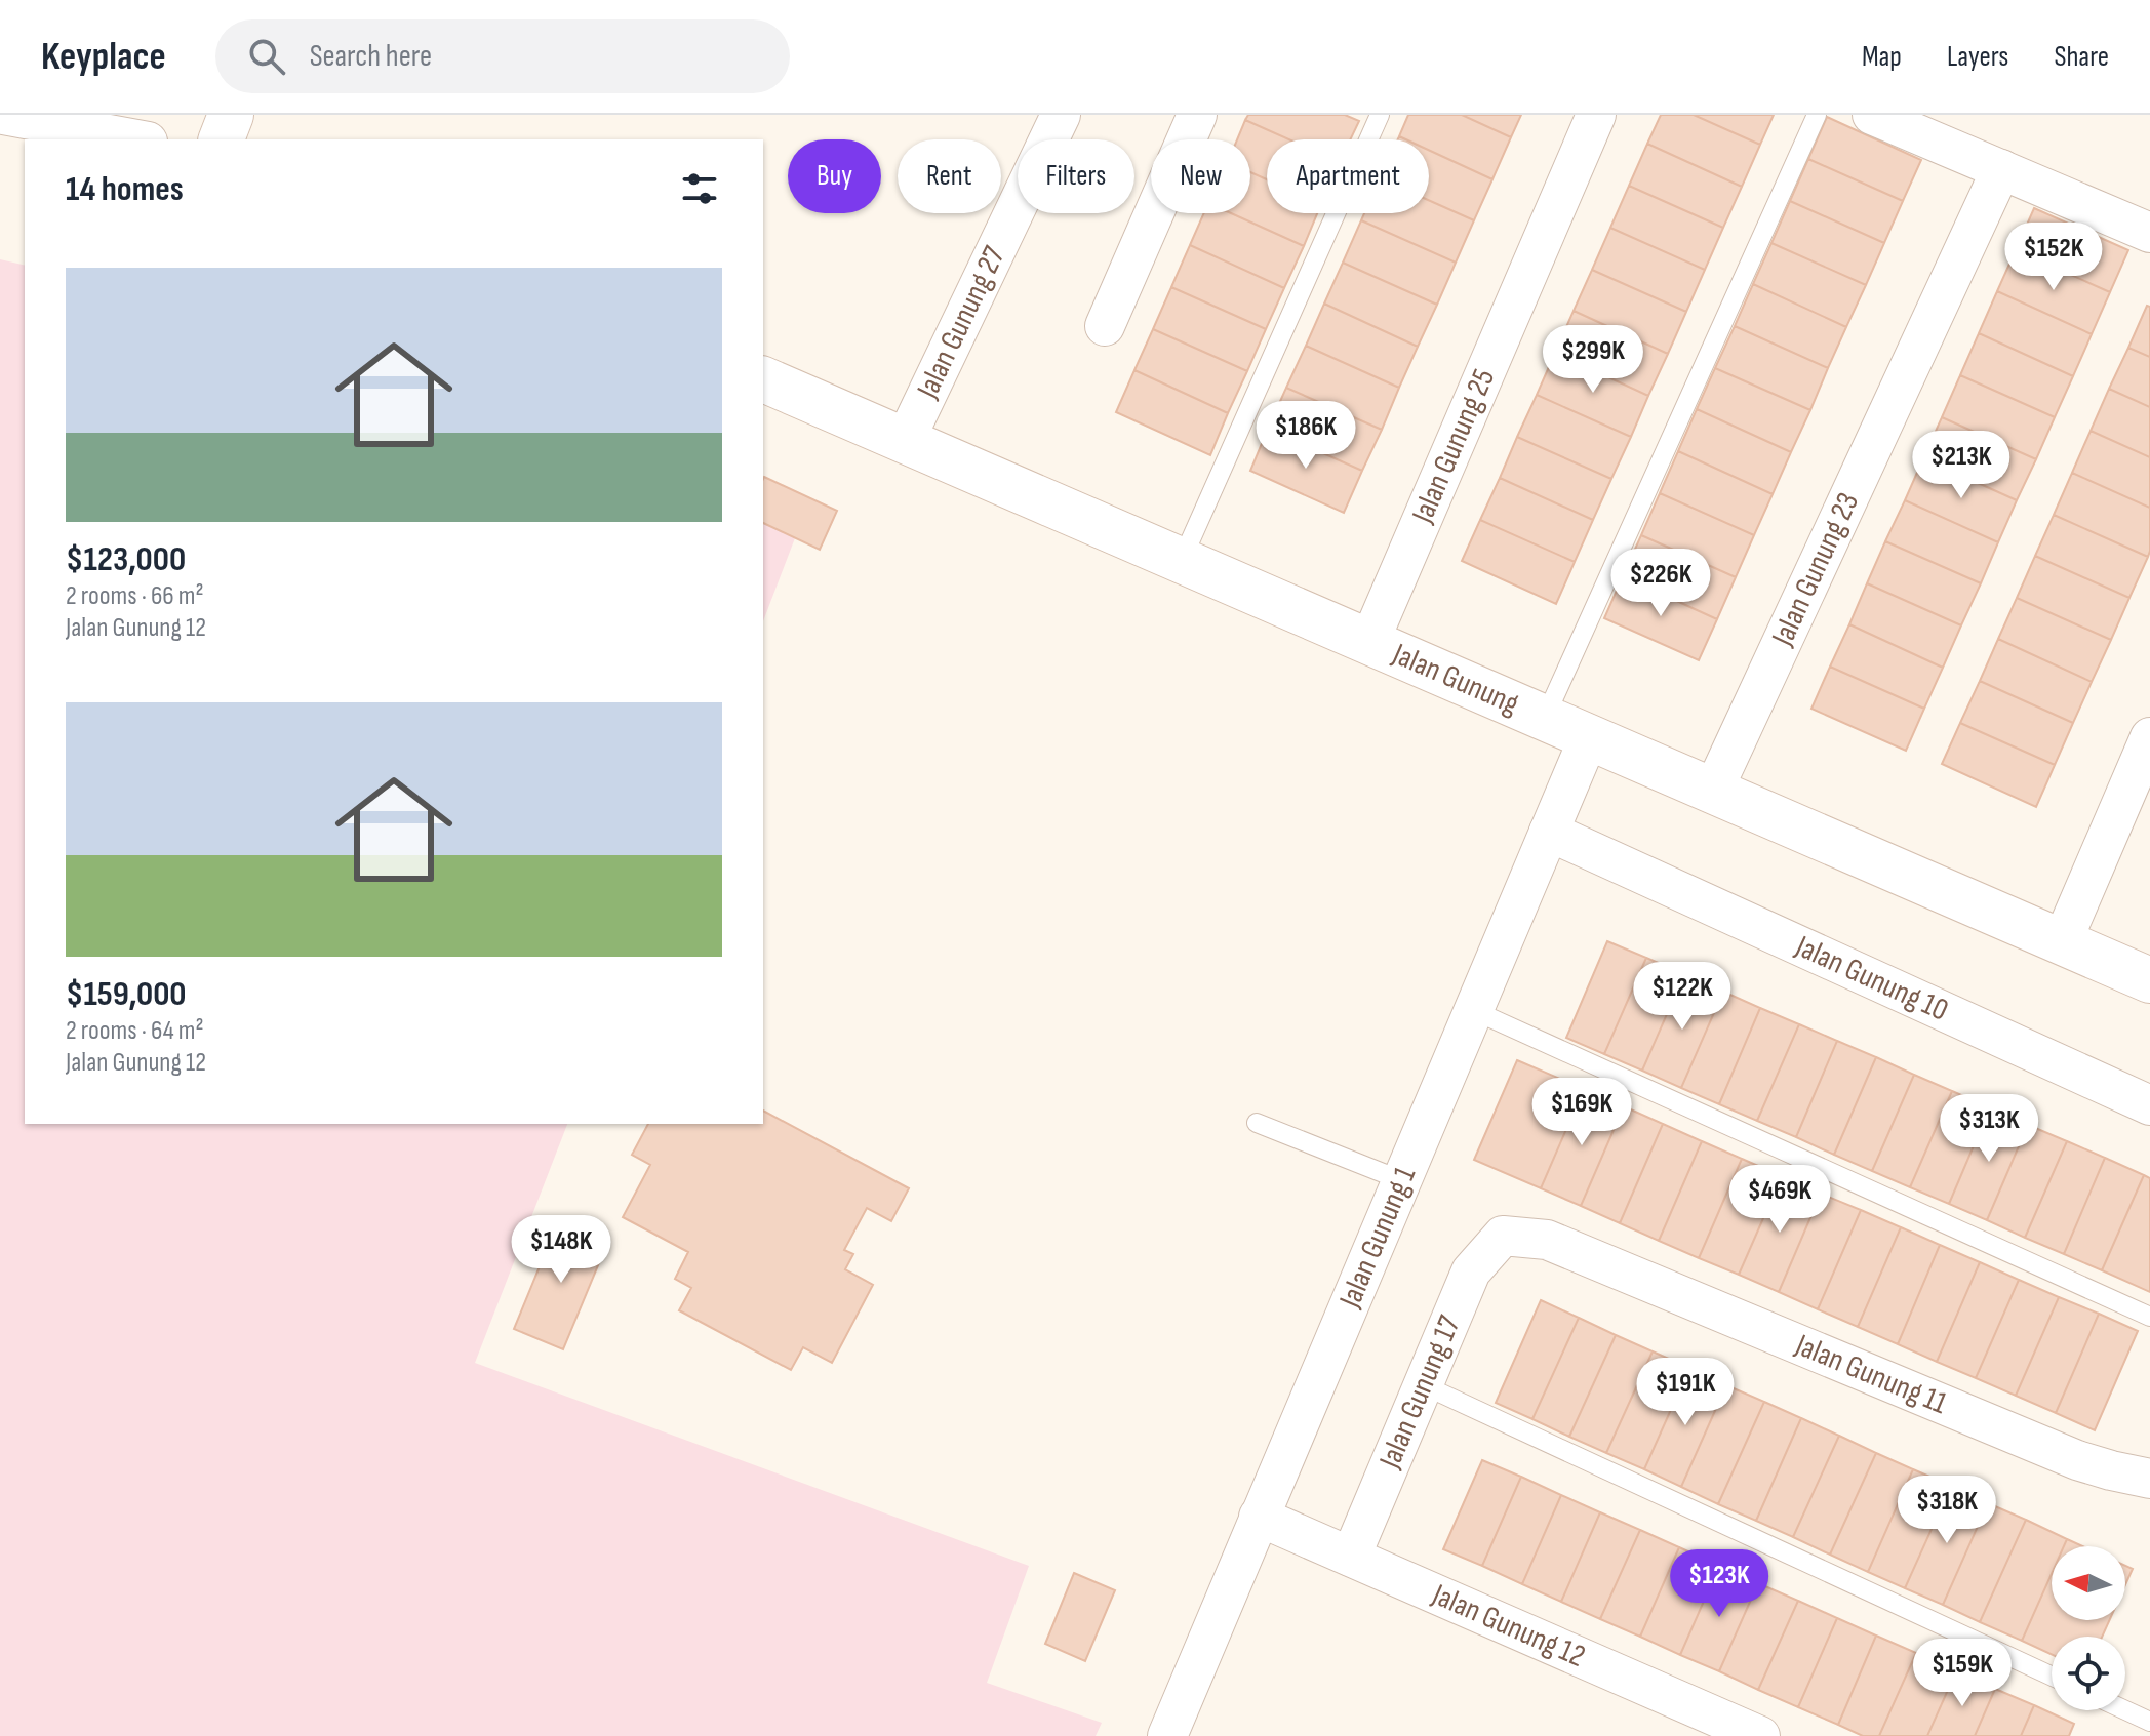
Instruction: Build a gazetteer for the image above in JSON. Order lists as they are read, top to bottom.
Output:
{
  "streets": {
    "street": [
      "Jalan Gunung 27",
      "Jalan Gunung 25",
      "Jalan Gunung 23",
      "Jalan Gunung",
      "Jalan Gunung 10",
      "Jalan Gunung 1",
      "Jalan Gunung 11",
      "Jalan Gunung 17",
      "Jalan Gunung 12"
    ]
  },
  "crossings": [
    ["Jalan Gunung 27", "Jalan Gunung"],
    ["Jalan Gunung 25", "Jalan Gunung"],
    ["Jalan Gunung 23", "Jalan Gunung"],
    ["Jalan Gunung", "Jalan Gunung 1"],
    ["Jalan Gunung 10", "Jalan Gunung 1"],
    ["Jalan Gunung 1", "Jalan Gunung 12"],
    ["Jalan Gunung 11", "Jalan Gunung 17"],
    ["Jalan Gunung 17", "Jalan Gunung 12"]
  ],
  "north": "left",
  "page": {
    "header": "Keyplace",
    "search": "Search here",
    "nav": ["Map", "Layers", "Share"],
    "chip": [
      "Buy",
      "Rent",
      "Filters",
      "New",
      "Apartment"
    ],
    "heading": "14 homes",
    "price": [
      "$152K",
      "$299K",
      "$186K",
      "$213K",
      "$226K",
      "$122K",
      "$169K",
      "$313K",
      "$469K",
      "$148K",
      "$191K",
      "$318K",
      "$123K",
      "$159K"
    ],
    "list": [
      {
        "name": "$123,000",
        "note": "2 rooms · 66 m² · Jalan Gunung 12"
      },
      {
        "name": "$159,000",
        "note": "2 rooms · 64 m² · Jalan Gunung 12"
      }
    ]
  }
}
